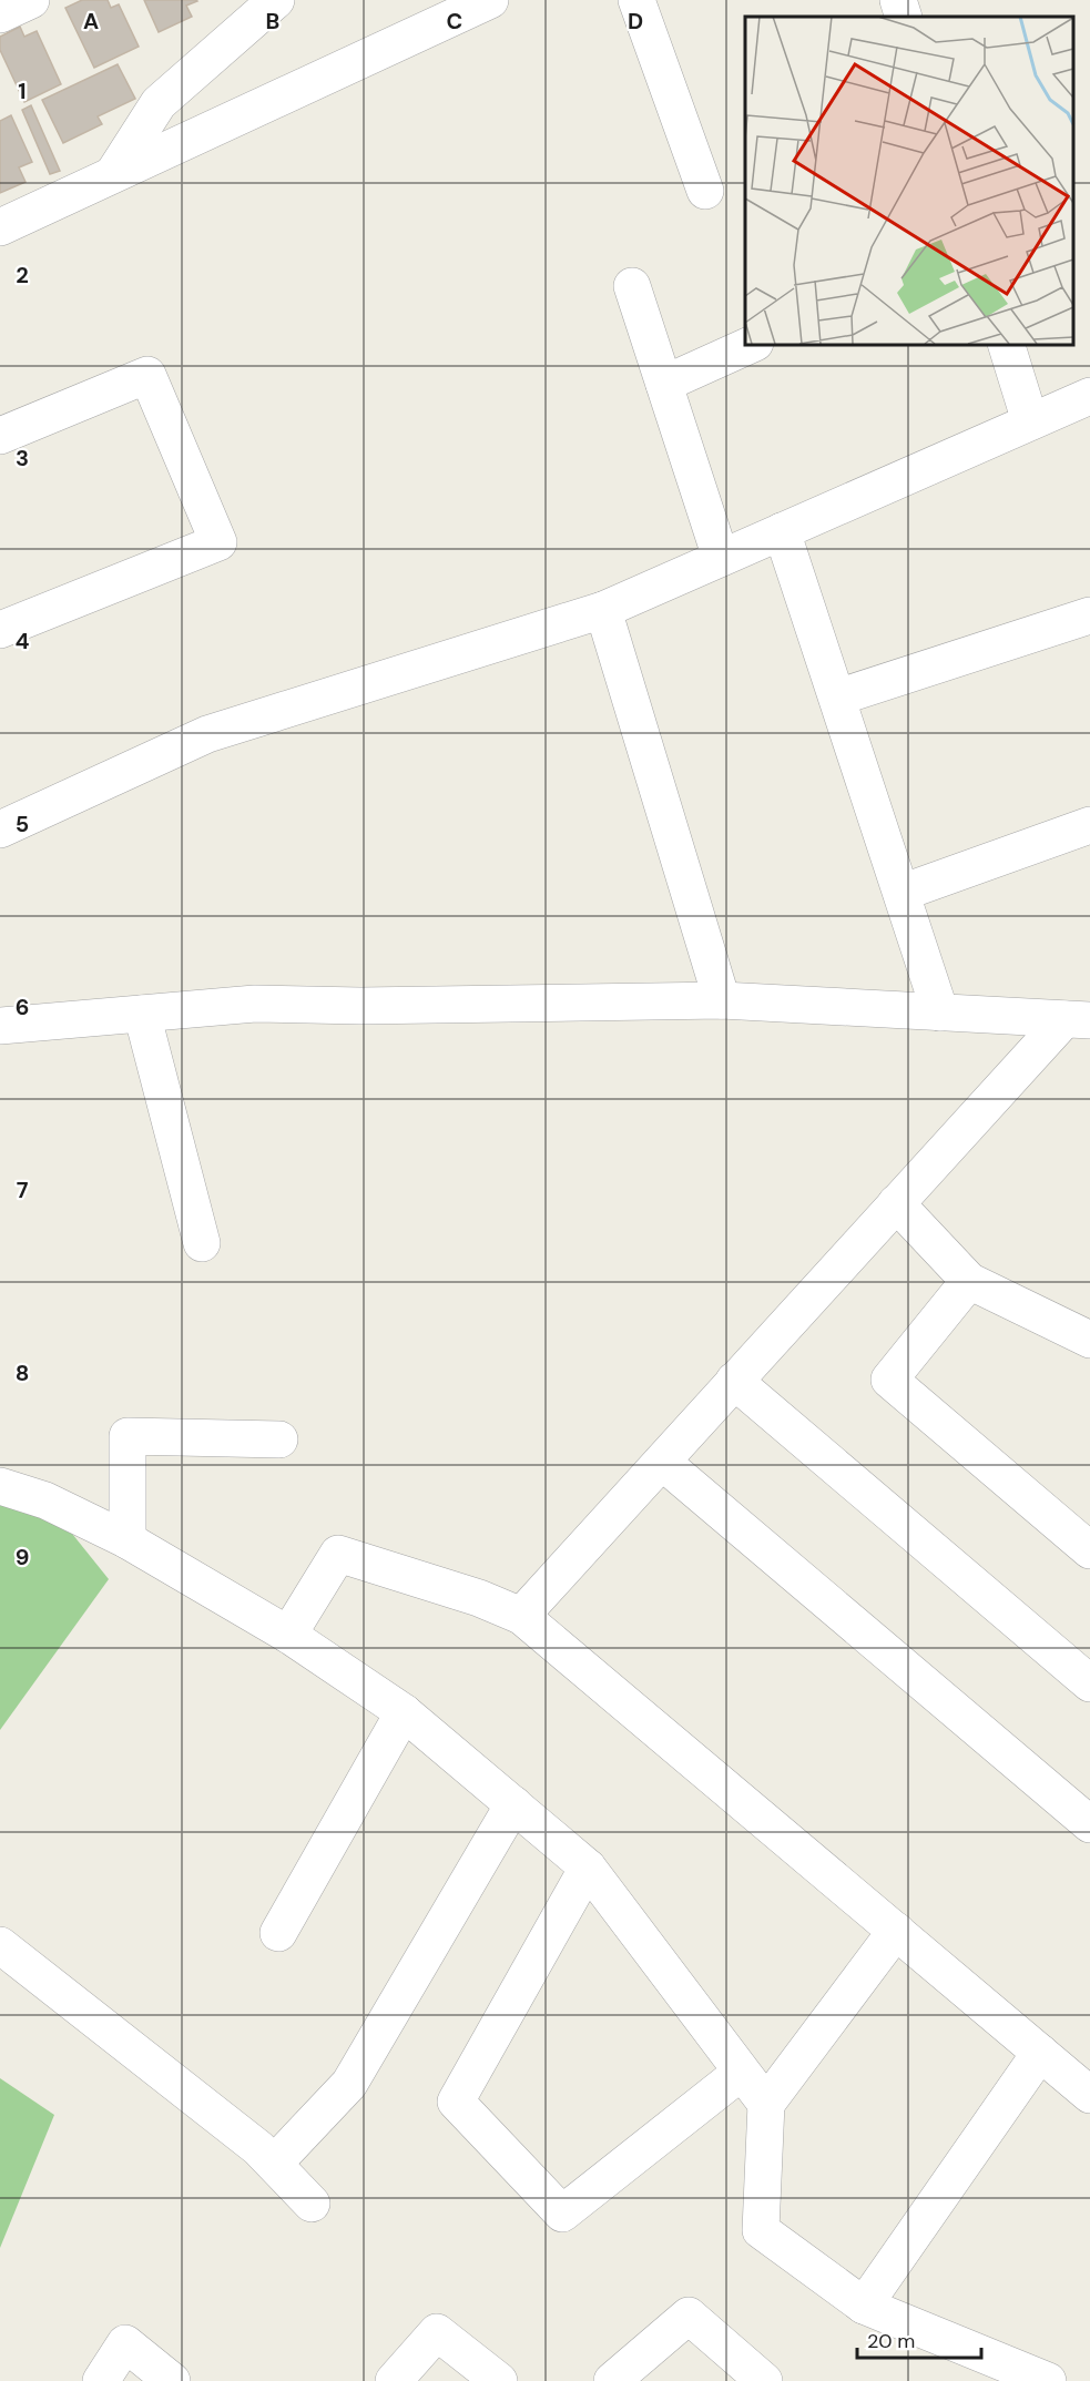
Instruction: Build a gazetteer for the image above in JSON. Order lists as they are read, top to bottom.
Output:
{
  "scale_bar": "20 m",
  "grid": {
    "columns": [
      "A",
      "B",
      "C",
      "D"
    ],
    "rows": [
      "1",
      "2",
      "3",
      "4",
      "5",
      "6",
      "7",
      "8",
      "9"
    ]
  }
}
